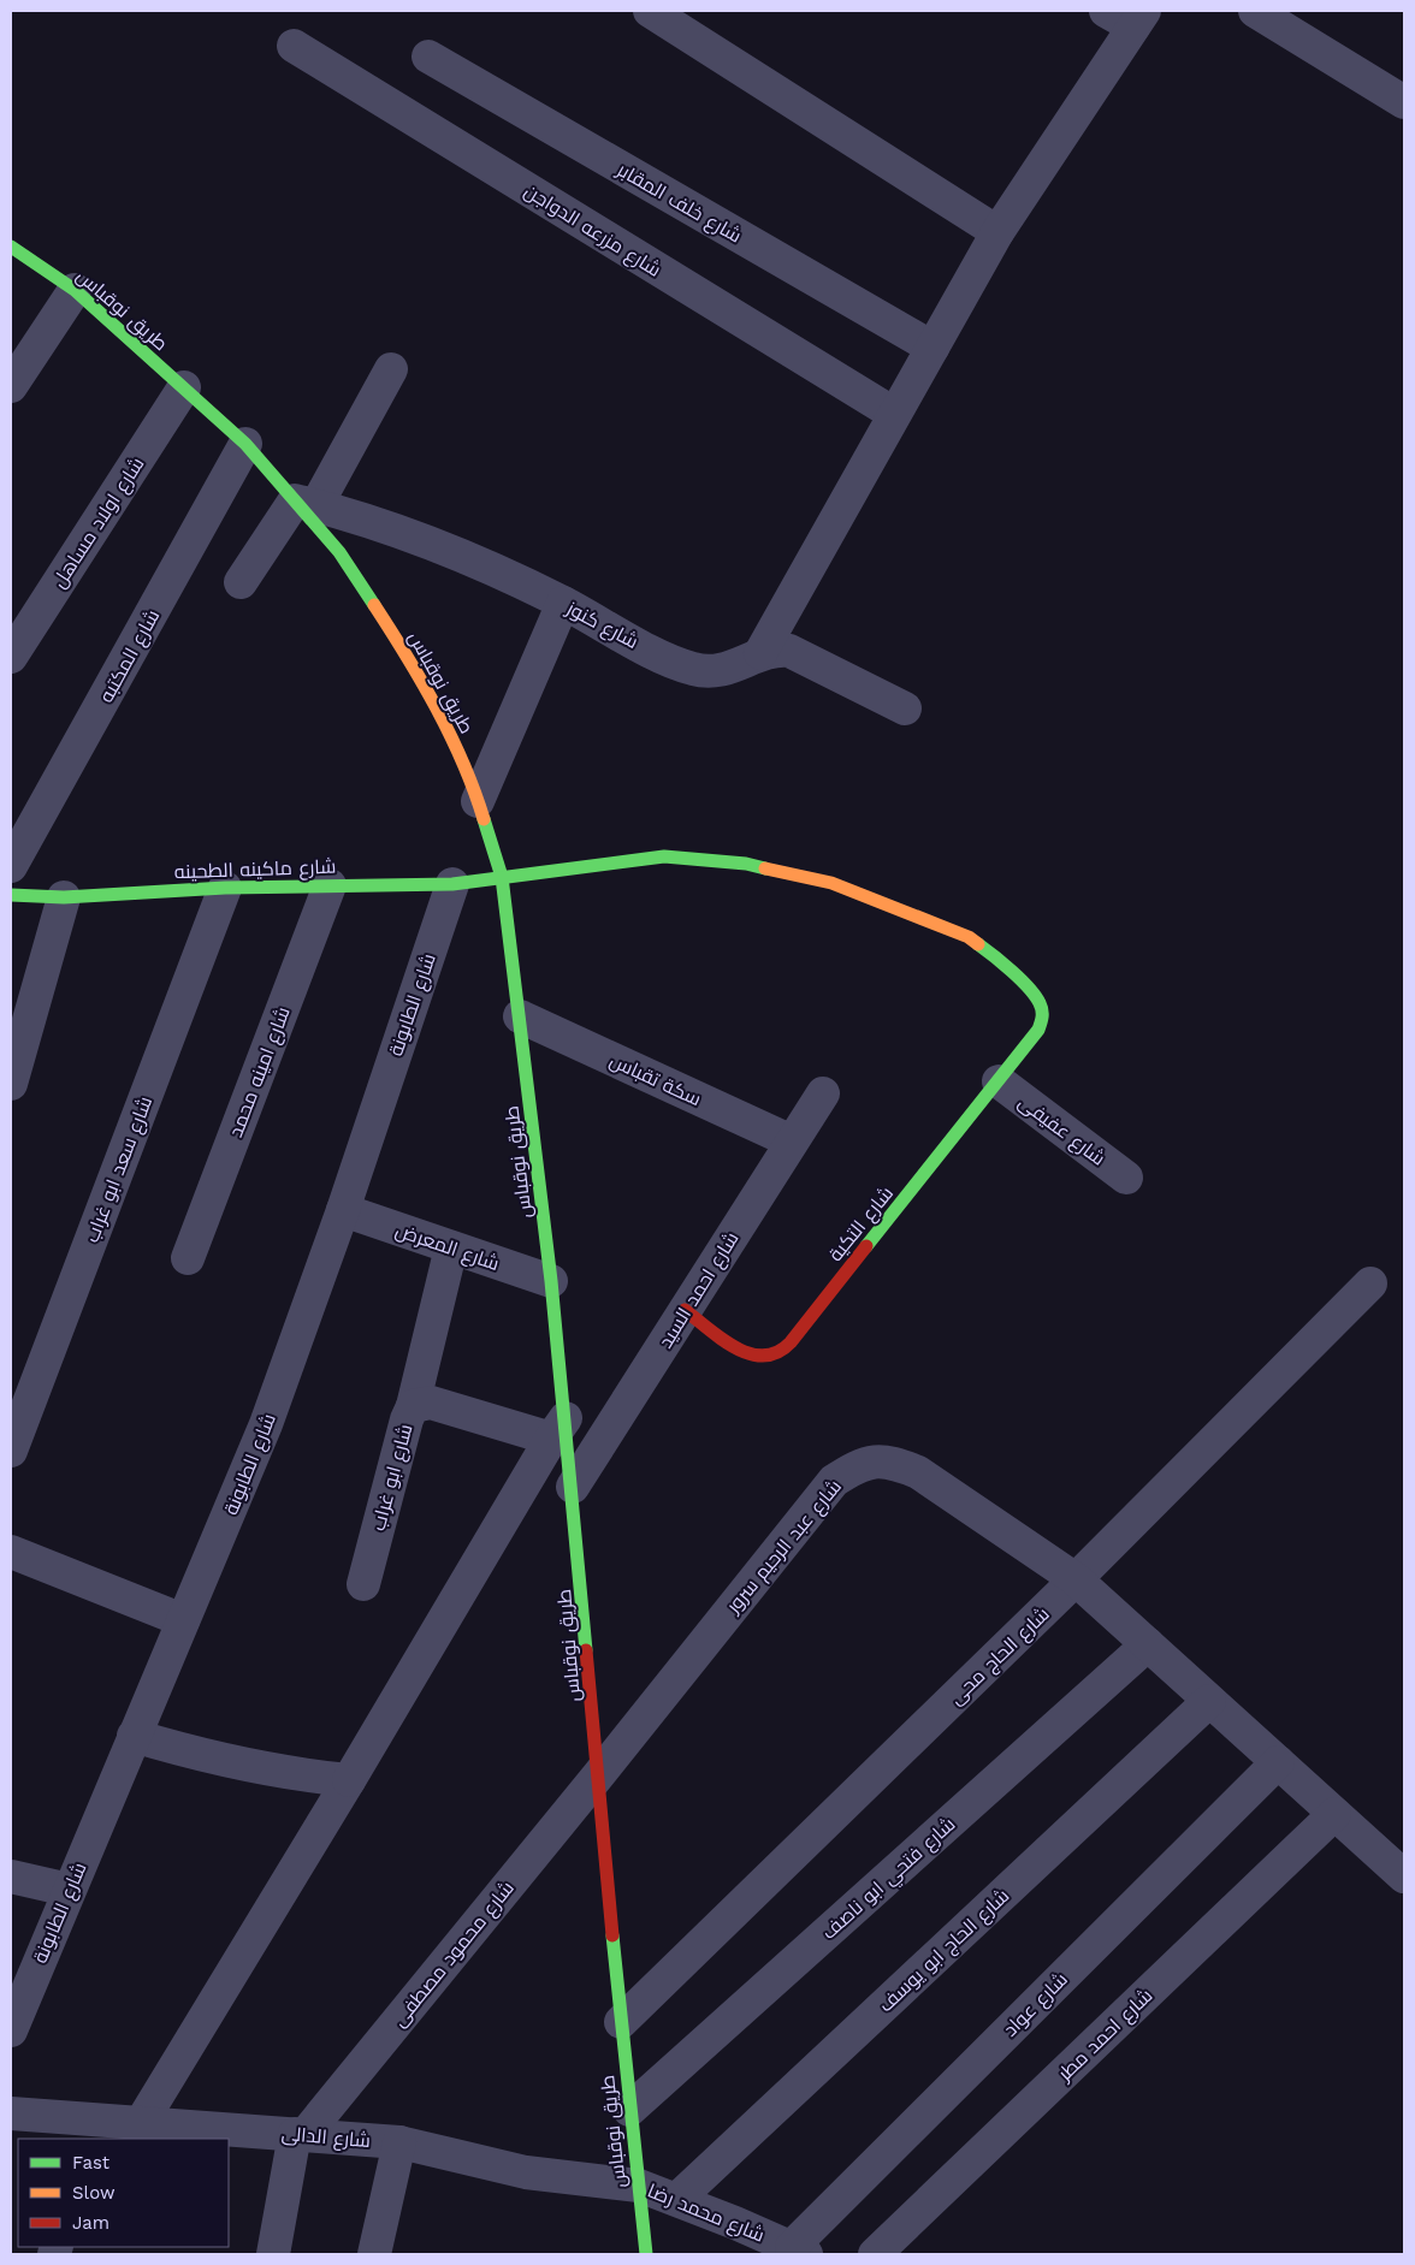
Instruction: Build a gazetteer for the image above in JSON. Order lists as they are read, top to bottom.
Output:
{
  "streets": {
    "street": [
      "شارع خلف المقابر",
      "شارع مزرعه الدواجن",
      "طريق نوقباس",
      "شارع اولاد مساهل",
      "شارع كنوز",
      "شارع المكتبه",
      "شارع ماكينه الطحينه",
      "شارع الطابونة",
      "شارع امينه محمد",
      "سكة تقباس",
      "شارع عفيفى",
      "شارع سعد ابو غراب",
      "شارع التكية",
      "شارع المعرض",
      "شارع احمد السيد",
      "شارع ابو غراب",
      "شارع عبد الرحيم سرور",
      "شارع الحاج محى",
      "شارع فتحي ابو ناصف",
      "شارع الحاج ابو يوسف",
      "شارع محمود مصطفى",
      "شارع عواد",
      "شارع احمد مطر",
      "شارع الدالى",
      "شارع محمد رضا"
    ]
  },
  "crossings": [
    ["طريق نوقباس", "شارع اولاد مساهل"],
    ["طريق نوقباس", "شارع كنوز"],
    ["طريق نوقباس", "شارع المكتبه"],
    ["طريق نوقباس", "شارع ماكينه الطحينه"],
    ["طريق نوقباس", "سكة تقباس"],
    ["طريق نوقباس", "شارع المعرض"],
    ["طريق نوقباس", "شارع احمد السيد"],
    ["طريق نوقباس", "شارع ابو غراب"],
    ["طريق نوقباس", "شارع عبد الرحيم سرور"],
    ["طريق نوقباس", "شارع الحاج محى"],
    ["طريق نوقباس", "شارع فتحي ابو ناصف"],
    ["طريق نوقباس", "شارع محمود مصطفى"],
    ["طريق نوقباس", "شارع الدالى"],
    ["طريق نوقباس", "شارع محمد رضا"],
    ["شارع ماكينه الطحينه", "شارع الطابونة"],
    ["شارع ماكينه الطحينه", "شارع امينه محمد"],
    ["شارع ماكينه الطحينه", "شارع سعد ابو غراب"],
    ["شارع ماكينه الطحينه", "شارع التكية"],
    ["شارع الطابونة", "شارع المعرض"],
    ["سكة تقباس", "شارع احمد السيد"],
    ["شارع عفيفى", "شارع التكية"],
    ["شارع التكية", "شارع احمد السيد"],
    ["شارع عبد الرحيم سرور", "شارع الحاج محى"],
    ["شارع عبد الرحيم سرور", "شارع محمود مصطفى"],
    ["شارع الحاج ابو يوسف", "شارع محمد رضا"],
    ["شارع محمود مصطفى", "شارع الدالى"],
    ["شارع عواد", "شارع محمد رضا"],
    ["شارع الدالى", "شارع محمد رضا"]
  ],
  "legend": ["Fast", "Slow", "Jam"]
}
